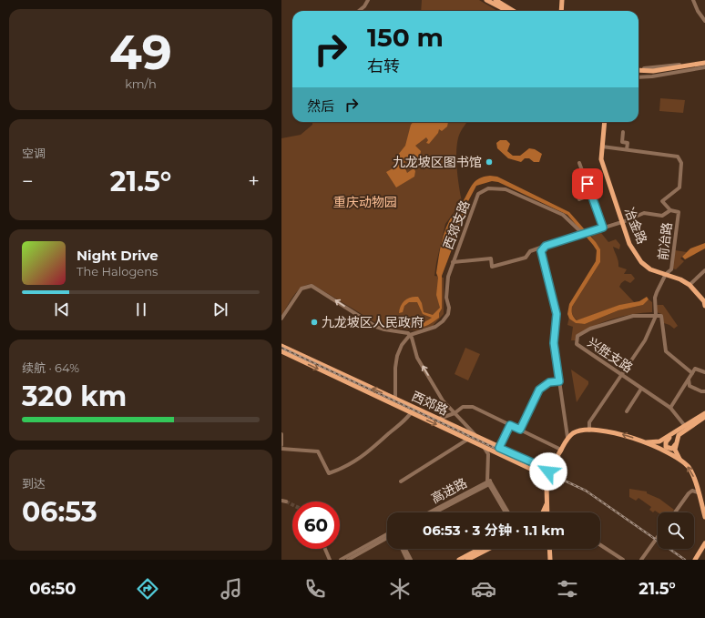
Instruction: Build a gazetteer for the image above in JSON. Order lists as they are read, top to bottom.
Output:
{
  "streets": {
    "main road": ["冶金路", "西郊路"],
    "street": [
      "西郊支路",
      "前冶路",
      "兴胜支路",
      "高进路"
    ]
  },
  "crossings": [
    ["西郊支路", "前冶路"],
    ["冶金路", "前冶路"]
  ],
  "parks": ["重庆动物园"],
  "places": ["九龙坡区图书馆", "九龙坡区人民政府"],
  "page": {
    "tile": [
      ["49", "km/h"],
      "空调",
      ["续航 · 64%", "320 km"],
      ["到达", "06:53"]
    ],
    "turn": ["150 m", "右转"],
    "then": "然后",
    "heat": ["−", "21.5°", "+"],
    "song": ["Night Drive", "The Halogens"],
    "limit": "60",
    "trip": "06:53 · 3 分钟 · 1.1 km",
    "tabs": ["06:50", "21.5°"]
  }
}
